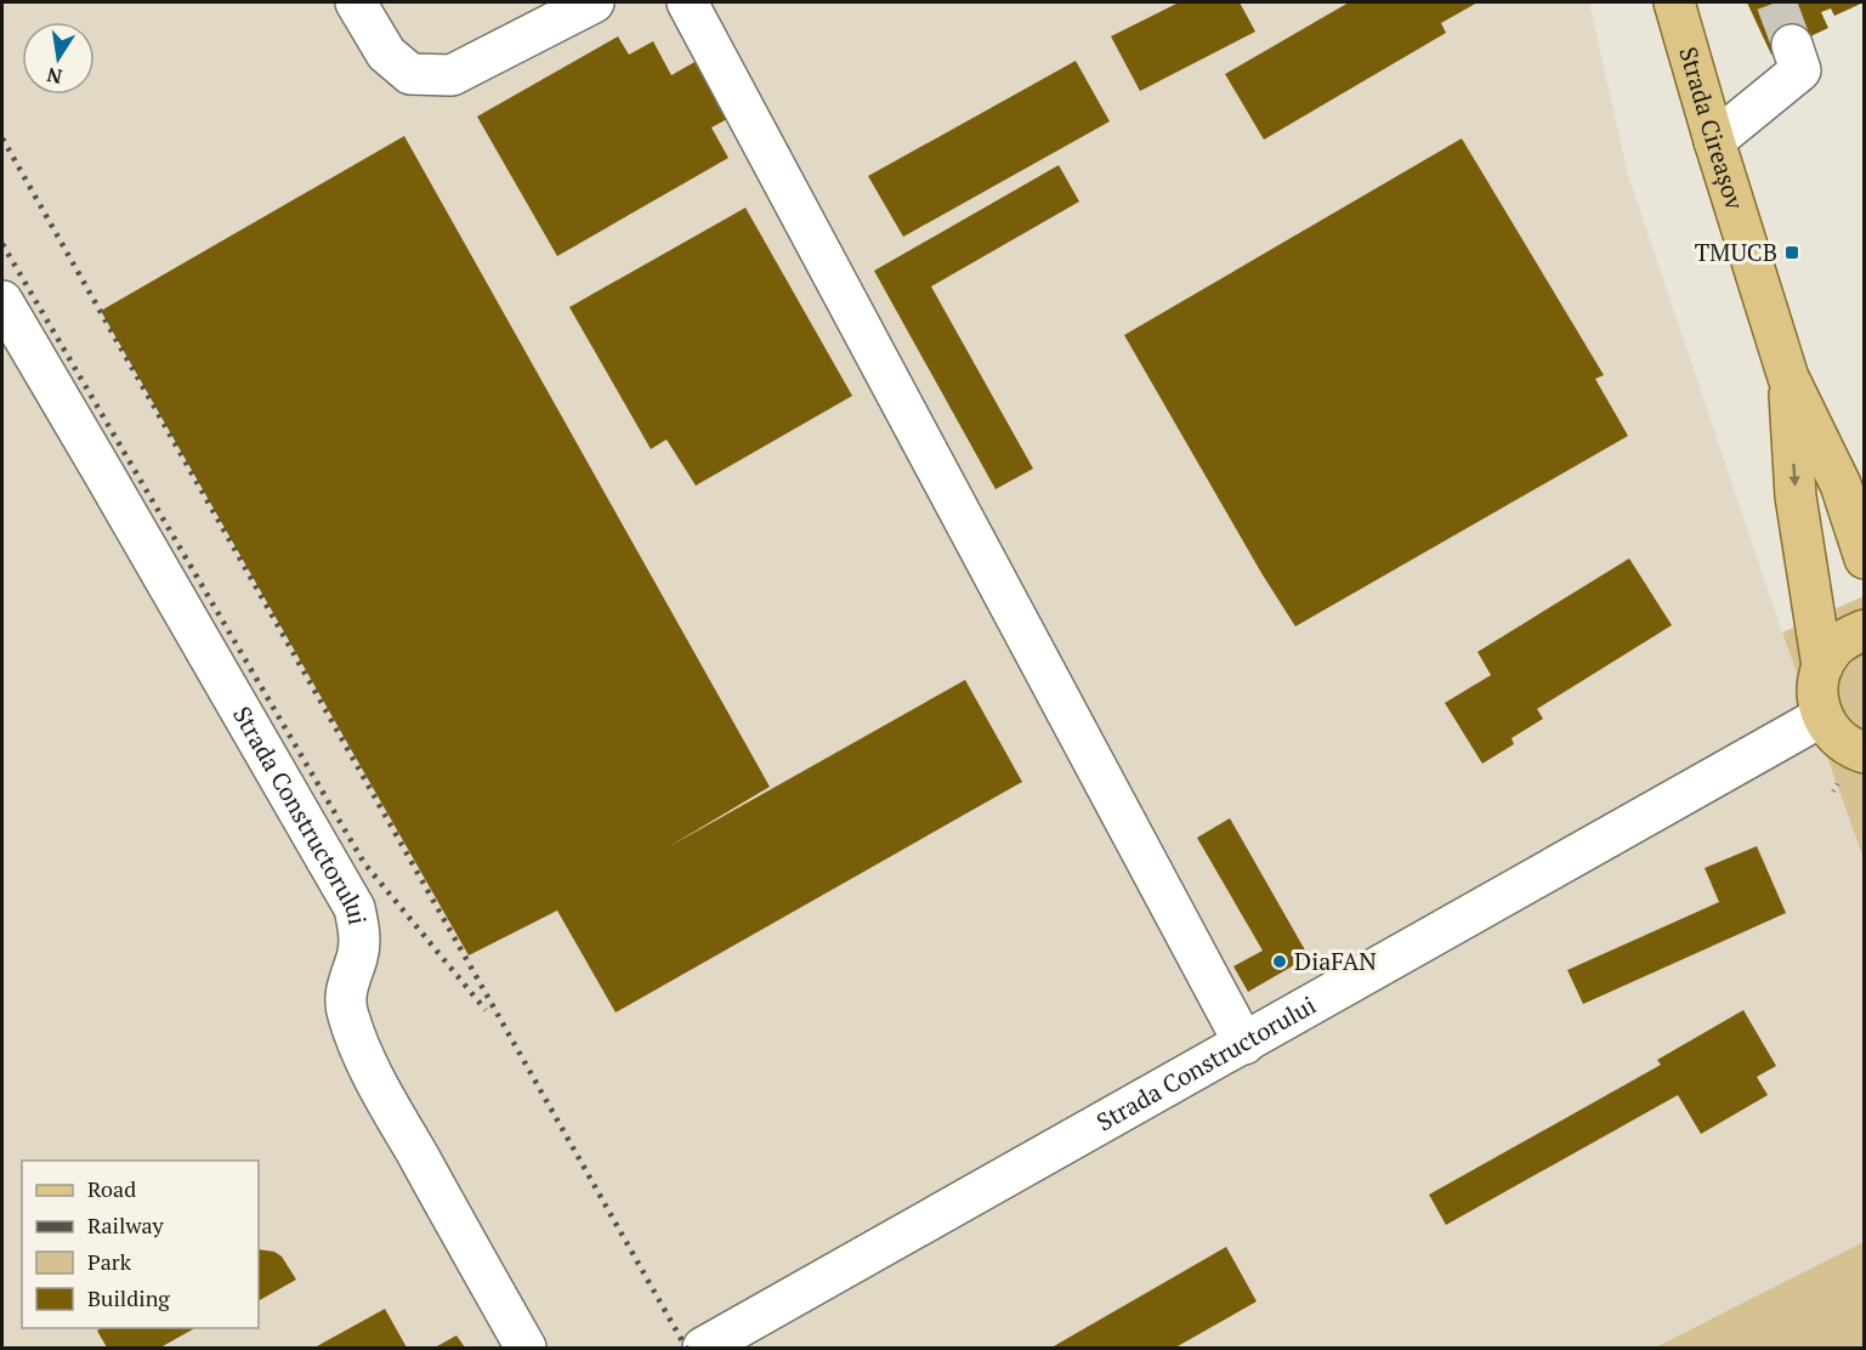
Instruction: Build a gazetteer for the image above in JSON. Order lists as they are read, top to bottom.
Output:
{
  "streets": {
    "main road": ["Strada Cireașov"],
    "street": ["Strada Constructorului"]
  },
  "crossings": [
    ["Strada Cireașov", "Strada Constructorului"]
  ],
  "places": {
    "transit": ["TMUCB"],
    "other": ["DiaFAN"]
  },
  "legend": [
    "Road",
    "Railway",
    "Park",
    "Building"
  ],
  "north": "bottom"
}
